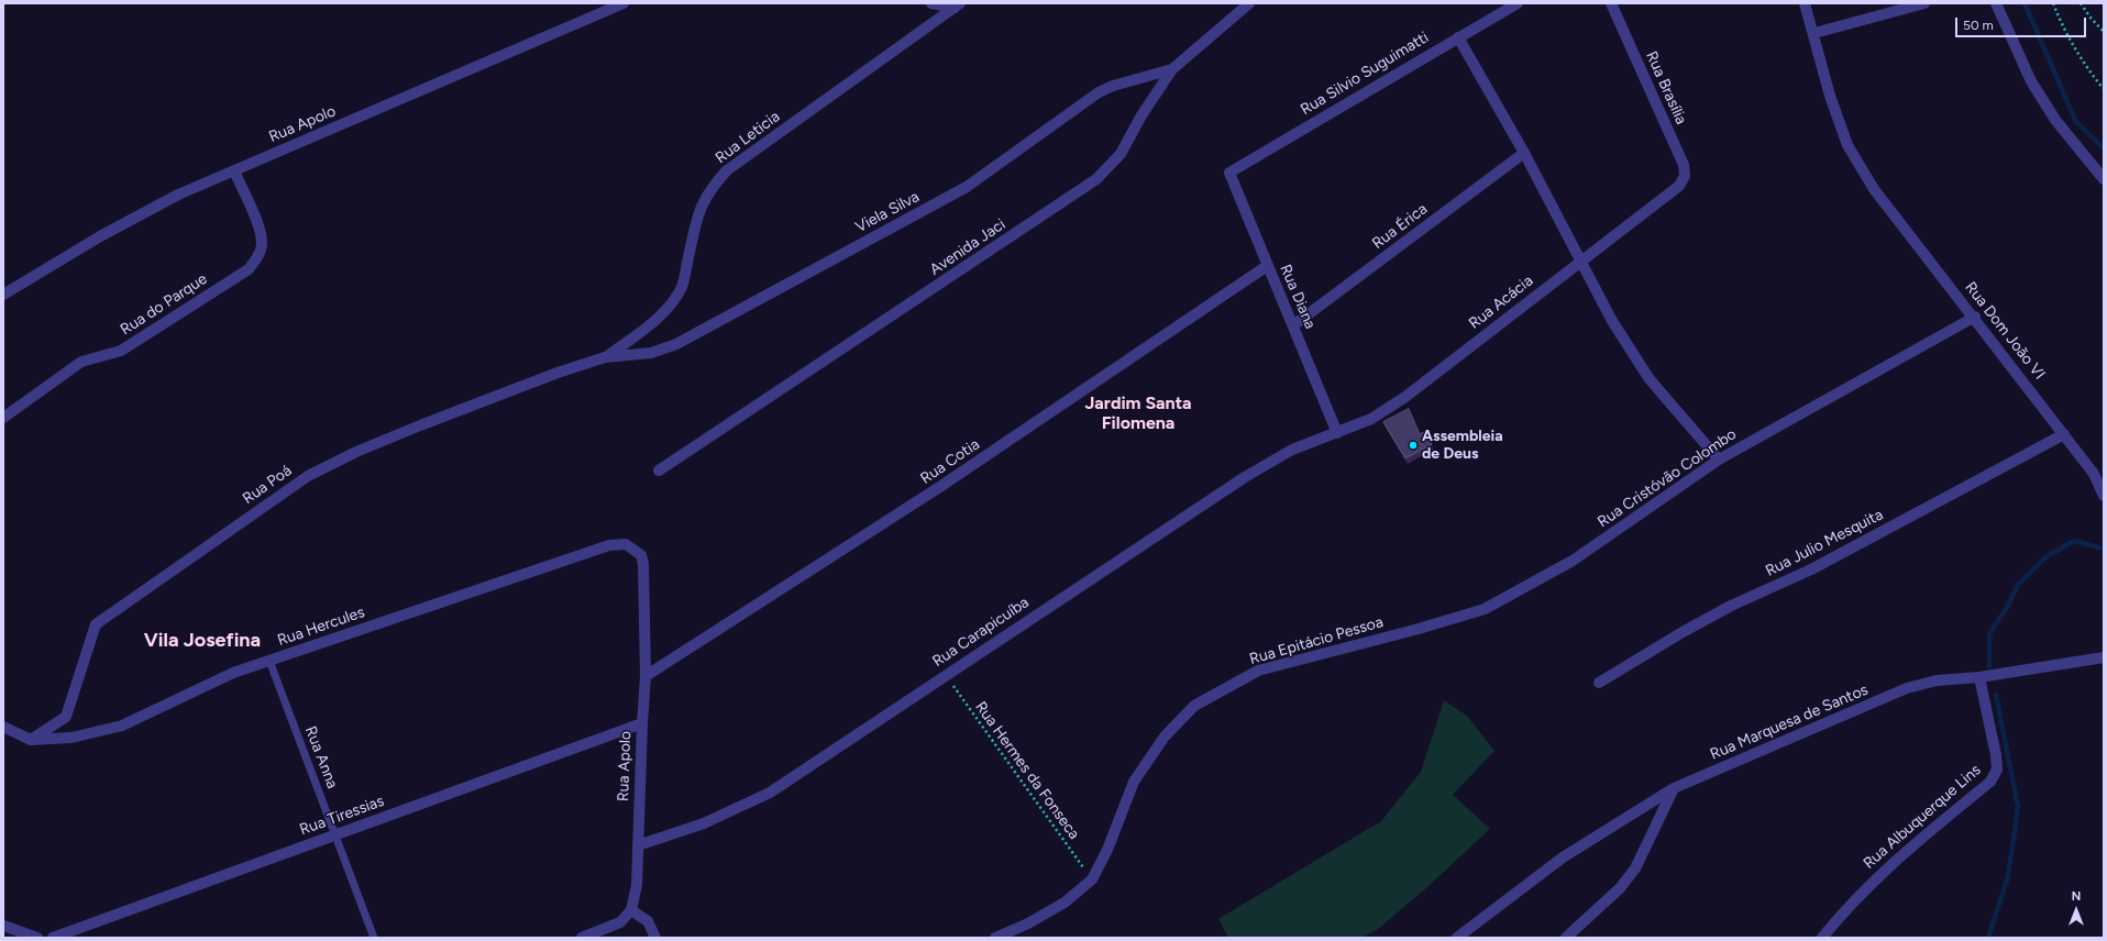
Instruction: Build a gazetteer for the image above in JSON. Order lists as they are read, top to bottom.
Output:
{
  "streets": {
    "street": [
      "Rua Silvio Suguimatti",
      "Rua Brasília",
      "Rua Apolo",
      "Rua Leticia",
      "Viela Silva",
      "Rua Érica",
      "Avenida Jaci",
      "Rua Diana",
      "Rua Acácia",
      "Rua do Parque",
      "Rua Dom João VI",
      "Rua Cotia",
      "Rua Cristóvão Colombo",
      "Rua Poá",
      "Rua Julio Mesquita",
      "Rua Hercules",
      "Rua Carapicuíba",
      "Rua Epitácio Pessoa",
      "Rua Marquesa de Santos",
      "Rua Tiressias",
      "Rua Albuquerque Lins"
    ],
    "lane": ["Rua Anna"],
    "path": ["Rua Hermes da Fonseca"]
  },
  "crossings": [
    ["Rua Silvio Suguimatti", "Rua Diana"],
    ["Rua Brasília", "Rua Acácia"],
    ["Rua Apolo", "Rua do Parque"],
    ["Rua Apolo", "Rua Cotia"],
    ["Rua Apolo", "Rua Hercules"],
    ["Rua Apolo", "Rua Carapicuíba"],
    ["Rua Apolo", "Rua Tiressias"],
    ["Rua Leticia", "Viela Silva"],
    ["Rua Leticia", "Rua Poá"],
    ["Viela Silva", "Avenida Jaci"],
    ["Viela Silva", "Rua Poá"],
    ["Rua Érica", "Rua Diana"],
    ["Rua Diana", "Rua Acácia"],
    ["Rua Diana", "Rua Cotia"],
    ["Rua Diana", "Rua Carapicuíba"],
    ["Rua Acácia", "Rua Carapicuíba"],
    ["Rua Dom João VI", "Rua Cristóvão Colombo"],
    ["Rua Dom João VI", "Rua Julio Mesquita"],
    ["Rua Cristóvão Colombo", "Rua Epitácio Pessoa"],
    ["Rua Poá", "Rua Hercules"],
    ["Rua Hercules", "Rua Anna"],
    ["Rua Carapicuíba", "Rua Hermes da Fonseca"],
    ["Rua Epitácio Pessoa", "Rua Hermes da Fonseca"],
    ["Rua Marquesa de Santos", "Rua Albuquerque Lins"],
    ["Rua Anna", "Rua Tiressias"]
  ],
  "districts": ["Jardim Santa Filomena", "Vila Josefina"],
  "places": ["Assembleia de Deus"],
  "scale_bar": "50 m",
  "north": "top"
}
